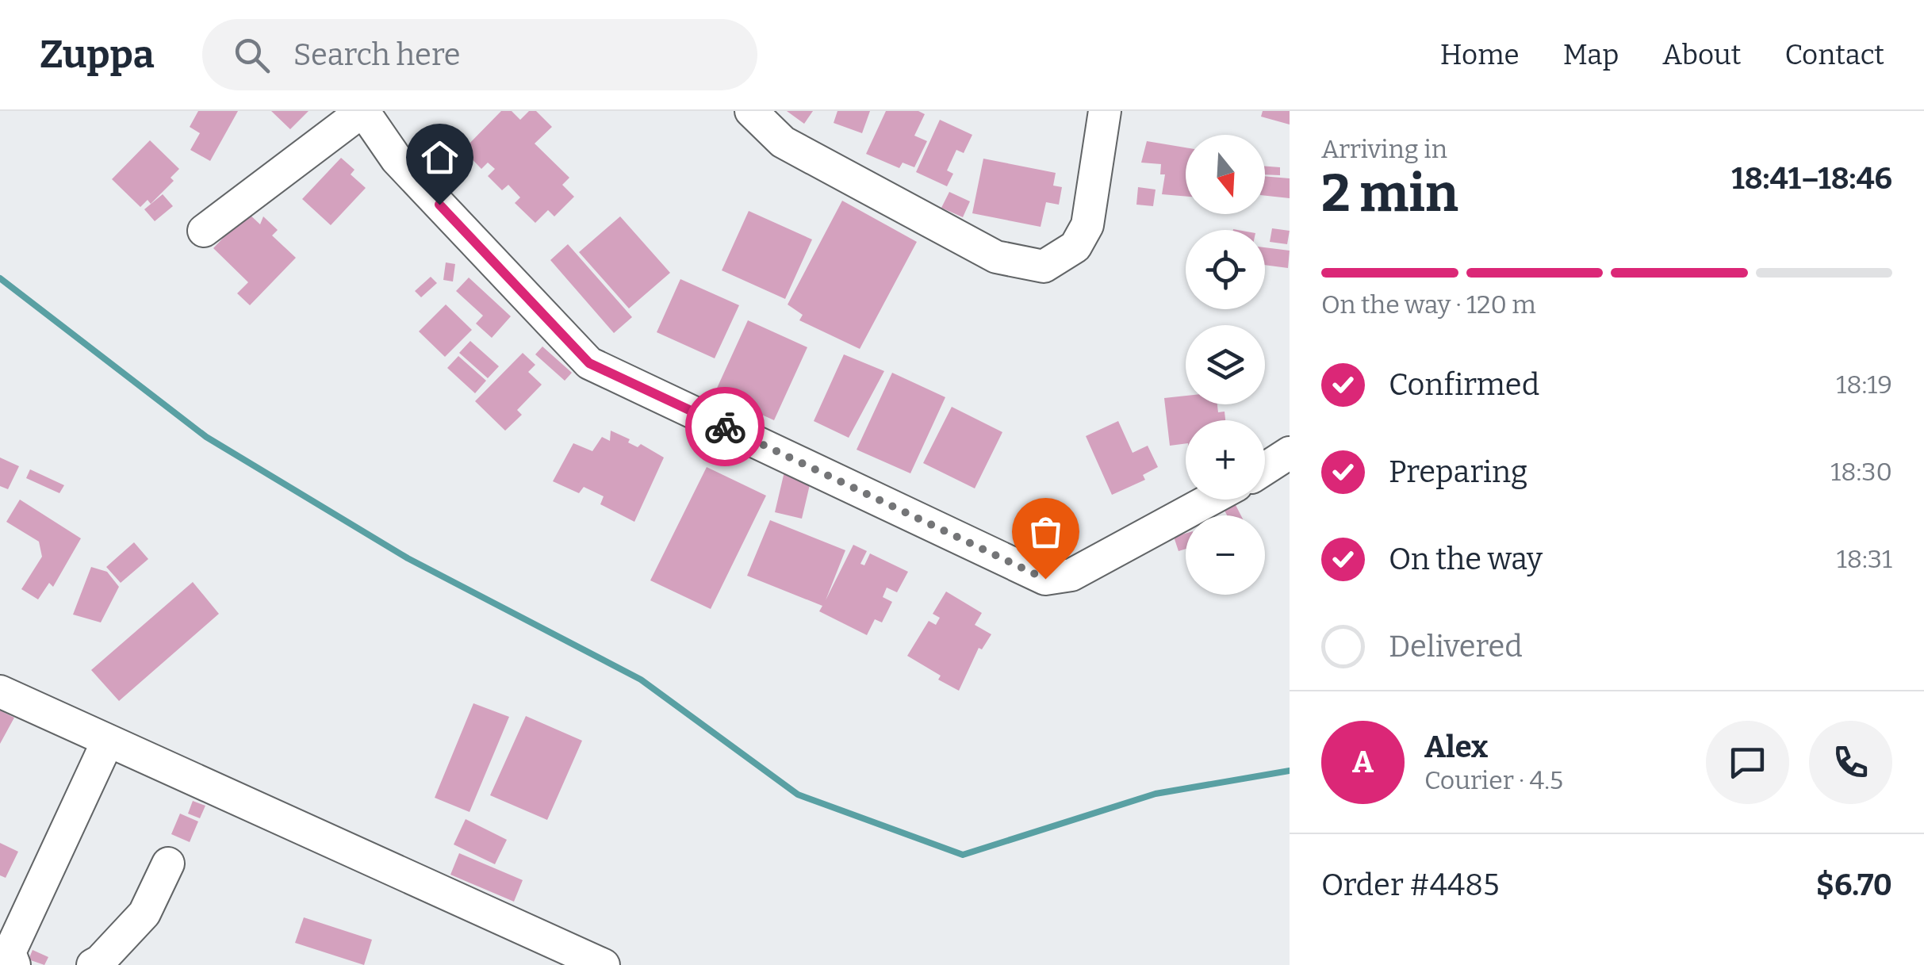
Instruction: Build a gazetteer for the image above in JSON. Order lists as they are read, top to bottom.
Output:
{
  "north": "bottom",
  "page": {
    "header": "Zuppa",
    "search": "Search here",
    "nav": [
      "Home",
      "Map",
      "About",
      "Contact"
    ],
    "heading": ["2 min", "Arriving in", "18:41–18:46"],
    "panel": [
      "Alex",
      "Courier · 4.5",
      "Order #4485",
      "$6.70"
    ],
    "map_buttons": ["+", "−"],
    "bar": "On the way · 120 m",
    "list": [
      ["Confirmed", "18:19"],
      ["Preparing", "18:30"],
      ["On the way", "18:31"],
      "Delivered"
    ],
    "round": "A"
  }
}
